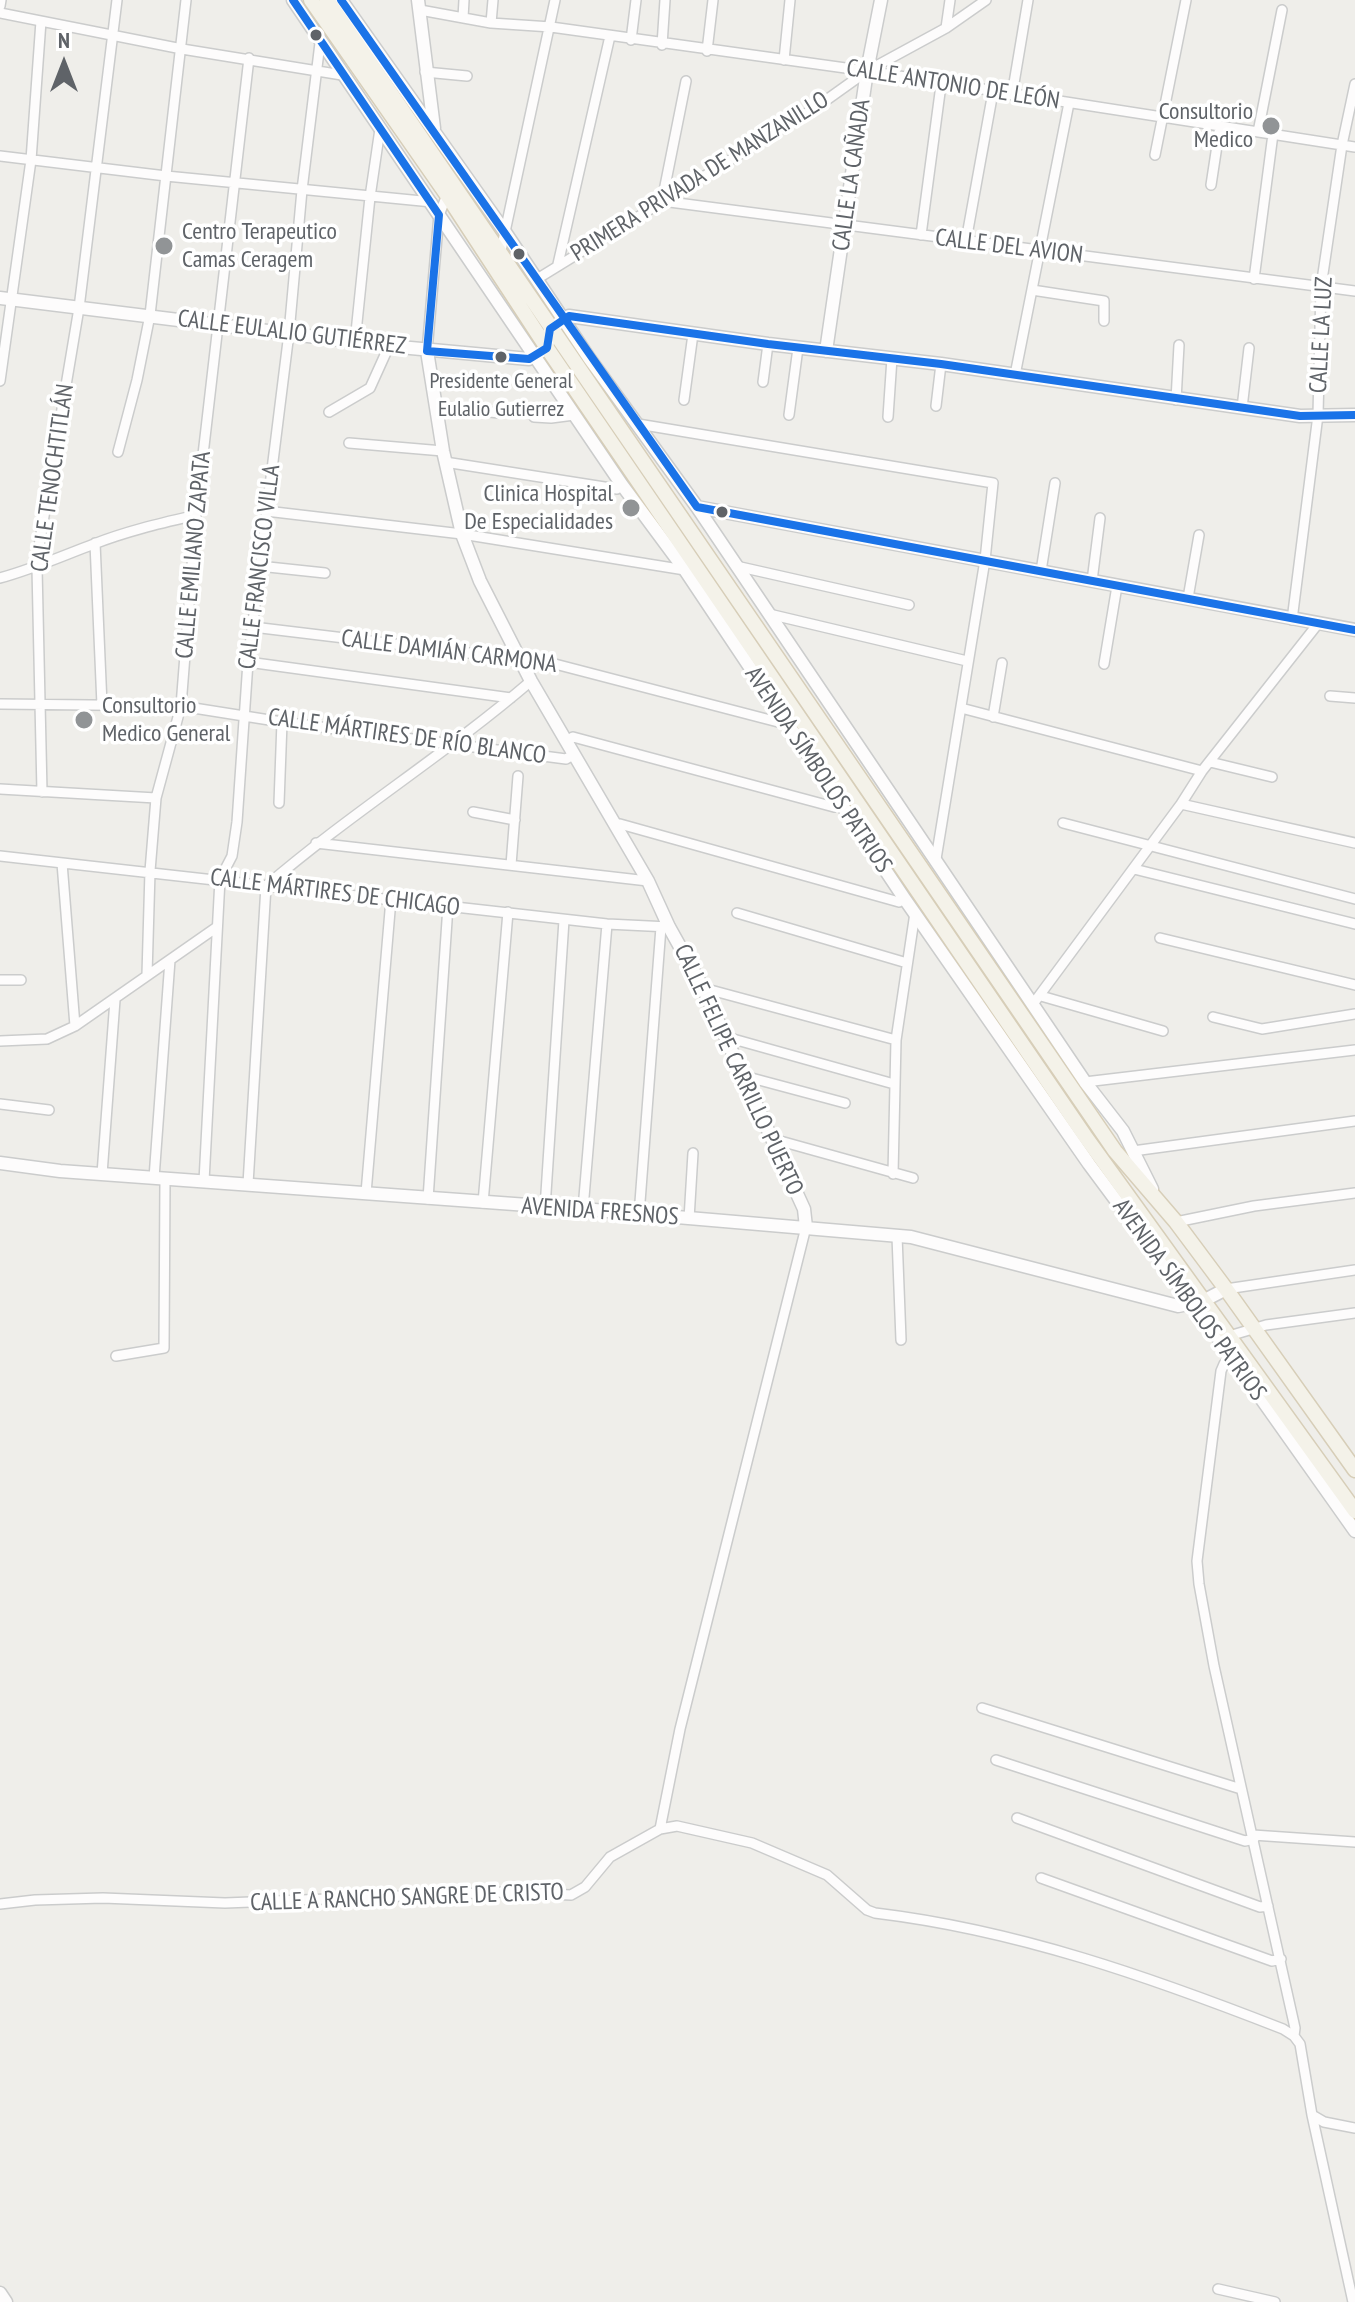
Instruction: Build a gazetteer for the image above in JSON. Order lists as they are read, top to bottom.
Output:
{
  "streets": {
    "main road": ["AVENIDA SÍMBOLOS PATRIOS"],
    "street": [
      "CALLE ANTONIO DE LEÓN",
      "CALLE LA CAÑADA",
      "PRIMERA PRIVADA DE MANZANILLO",
      "CALLE DEL AVION",
      "CALLE EULALIO GUTIÉRREZ",
      "CALLE LA LUZ",
      "CALLE TENOCHTITLÁN",
      "CALLE EMILIANO ZAPATA",
      "CALLE FRANCISCO VILLA",
      "CALLE DAMIÁN CARMONA",
      "CALLE MÁRTIRES DE RÍO BLANCO",
      "CALLE MÁRTIRES DE CHICAGO",
      "CALLE FELIPE CARRILLO PUERTO",
      "AVENIDA FRESNOS",
      "CALLE A RANCHO SANGRE DE CRISTO"
    ]
  },
  "crossings": [
    ["CALLE ANTONIO DE LEÓN", "CALLE LA CAÑADA"],
    ["CALLE ANTONIO DE LEÓN", "PRIMERA PRIVADA DE MANZANILLO"],
    ["CALLE ANTONIO DE LEÓN", "CALLE LA LUZ"],
    ["CALLE LA CAÑADA", "PRIMERA PRIVADA DE MANZANILLO"],
    ["CALLE LA CAÑADA", "CALLE DEL AVION"],
    ["PRIMERA PRIVADA DE MANZANILLO", "CALLE DEL AVION"],
    ["PRIMERA PRIVADA DE MANZANILLO", "AVENIDA SÍMBOLOS PATRIOS"],
    ["CALLE DEL AVION", "CALLE LA LUZ"],
    ["CALLE EULALIO GUTIÉRREZ", "CALLE TENOCHTITLÁN"],
    ["CALLE EULALIO GUTIÉRREZ", "CALLE EMILIANO ZAPATA"],
    ["CALLE EULALIO GUTIÉRREZ", "CALLE FRANCISCO VILLA"],
    ["CALLE EULALIO GUTIÉRREZ", "AVENIDA SÍMBOLOS PATRIOS"],
    ["CALLE EULALIO GUTIÉRREZ", "CALLE FELIPE CARRILLO PUERTO"],
    ["CALLE TENOCHTITLÁN", "CALLE MÁRTIRES DE RÍO BLANCO"],
    ["CALLE EMILIANO ZAPATA", "CALLE MÁRTIRES DE RÍO BLANCO"],
    ["CALLE EMILIANO ZAPATA", "CALLE MÁRTIRES DE CHICAGO"],
    ["CALLE FRANCISCO VILLA", "CALLE DAMIÁN CARMONA"],
    ["CALLE FRANCISCO VILLA", "CALLE MÁRTIRES DE RÍO BLANCO"],
    ["CALLE FRANCISCO VILLA", "AVENIDA SÍMBOLOS PATRIOS"],
    ["CALLE FRANCISCO VILLA", "CALLE MÁRTIRES DE CHICAGO"],
    ["CALLE FRANCISCO VILLA", "AVENIDA FRESNOS"],
    ["CALLE DAMIÁN CARMONA", "AVENIDA SÍMBOLOS PATRIOS"],
    ["CALLE DAMIÁN CARMONA", "CALLE FELIPE CARRILLO PUERTO"],
    ["CALLE MÁRTIRES DE RÍO BLANCO", "CALLE FELIPE CARRILLO PUERTO"],
    ["AVENIDA SÍMBOLOS PATRIOS", "AVENIDA FRESNOS"],
    ["CALLE MÁRTIRES DE CHICAGO", "CALLE FELIPE CARRILLO PUERTO"],
    ["CALLE FELIPE CARRILLO PUERTO", "AVENIDA FRESNOS"],
    ["CALLE FELIPE CARRILLO PUERTO", "CALLE A RANCHO SANGRE DE CRISTO"]
  ],
  "places": [
    "Consultorio Medico",
    "Centro Terapeutico Camas Ceragem",
    "Presidente General Eulalio Gutierrez",
    "Clinica Hospital De Especialidades",
    "Consultorio Medico General"
  ],
  "north": "top"
}
